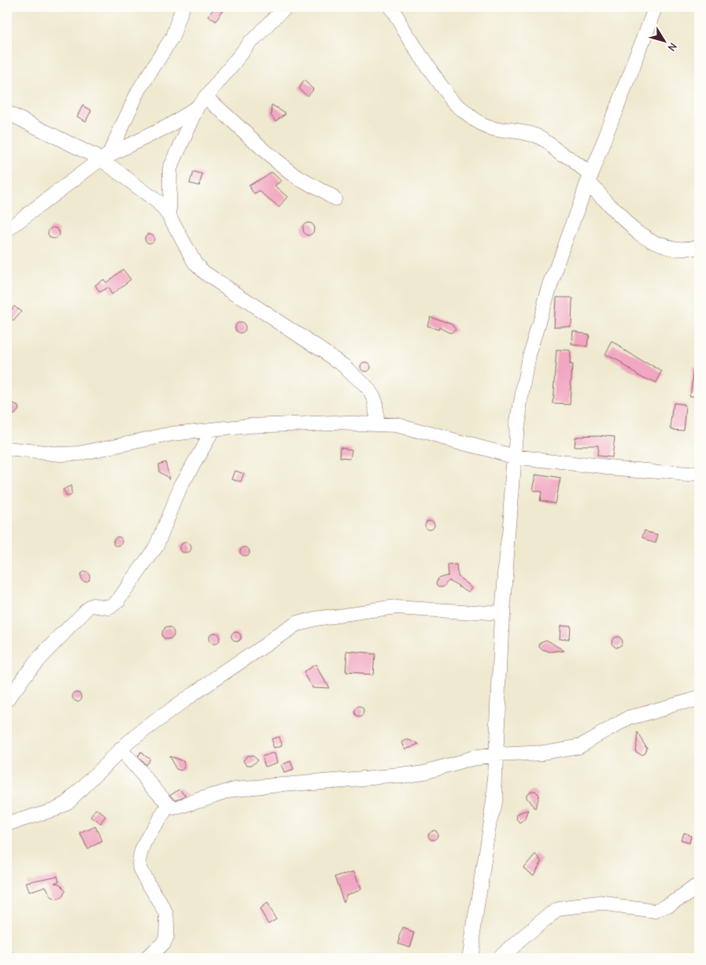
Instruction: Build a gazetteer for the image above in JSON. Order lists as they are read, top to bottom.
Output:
{
  "north": "bottom right"
}
